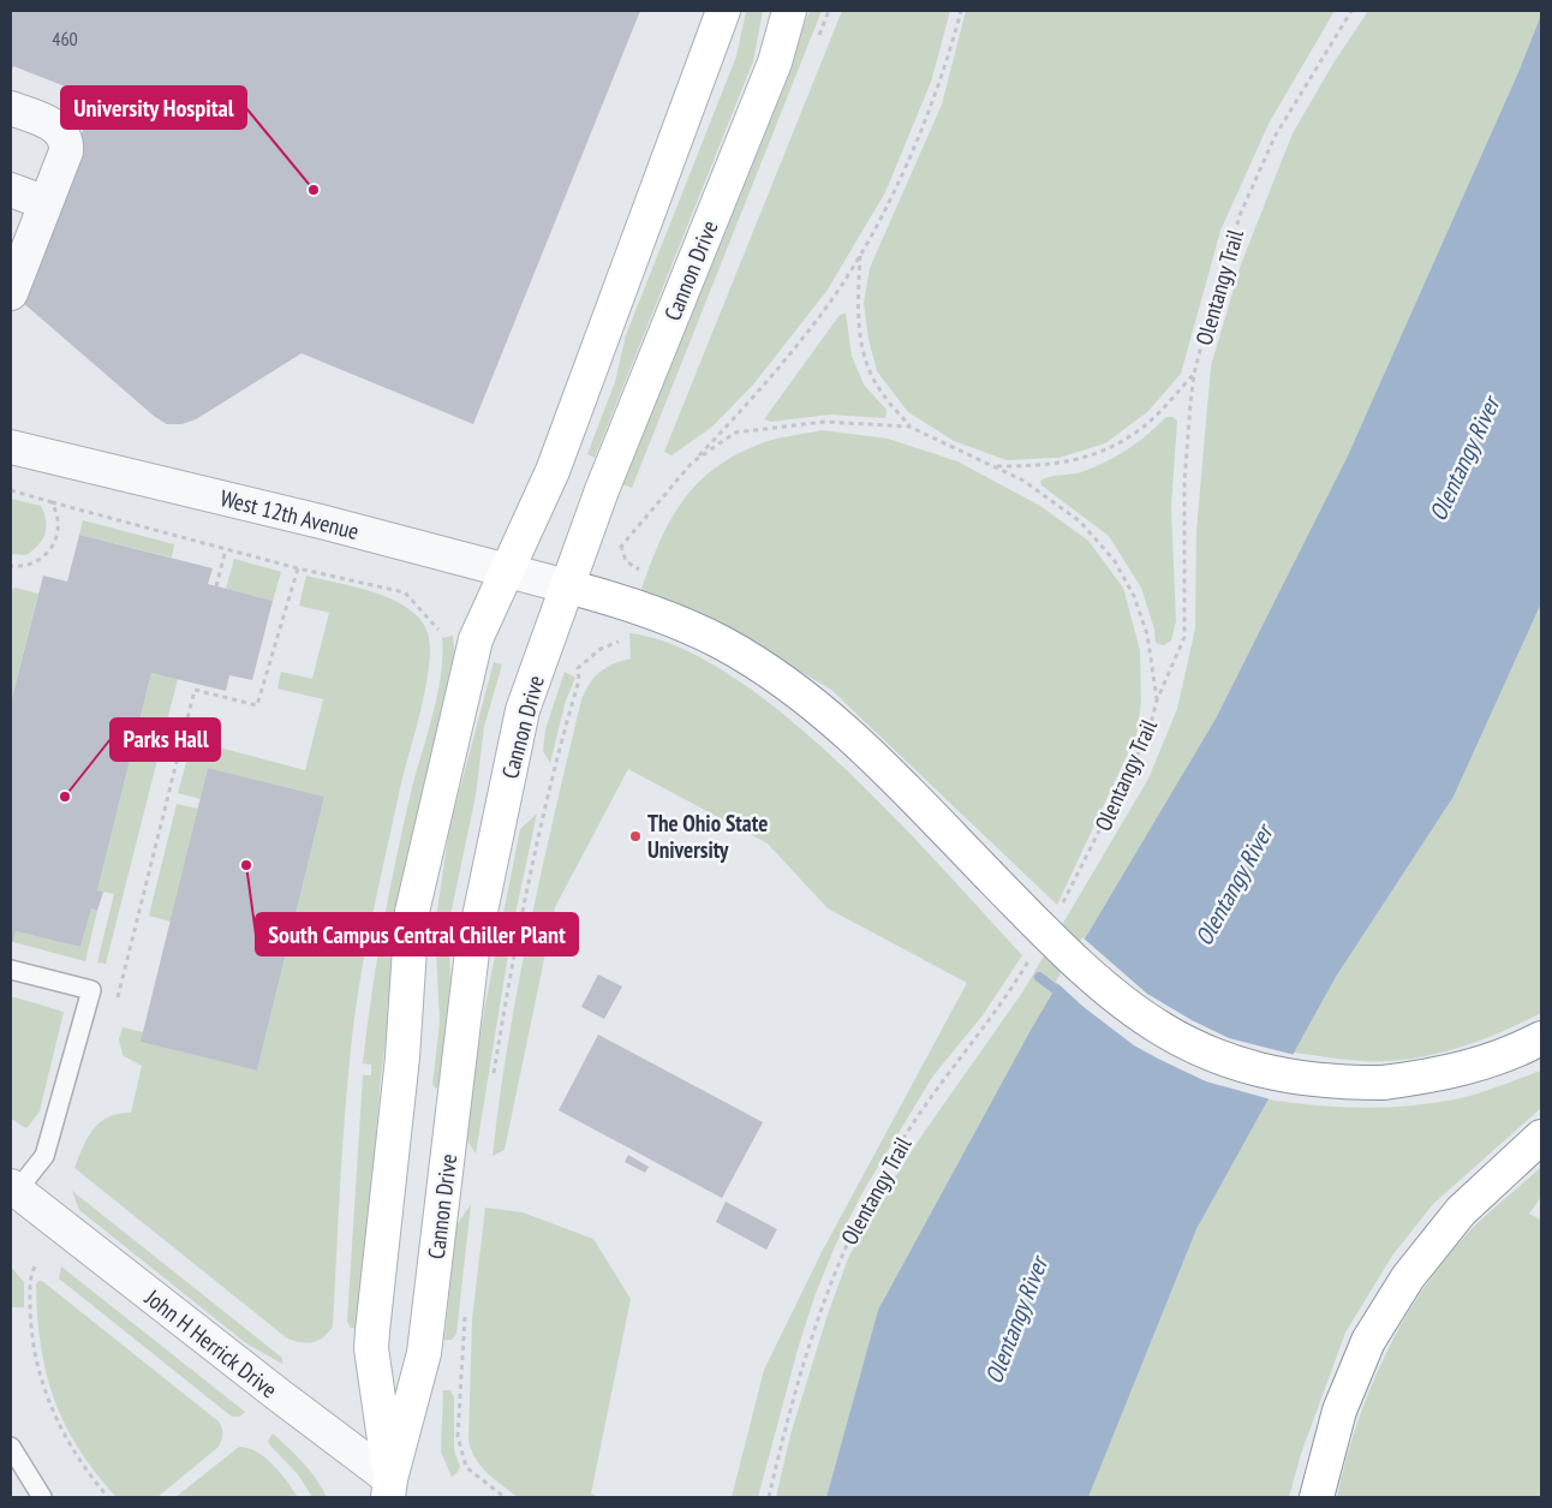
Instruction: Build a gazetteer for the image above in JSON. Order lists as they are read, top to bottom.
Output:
{
  "streets": {
    "main road": ["Cannon Drive"],
    "street": ["West 12th Avenue", "John H Herrick Drive"],
    "path": ["Olentangy Trail"]
  },
  "crossings": [
    ["Cannon Drive", "West 12th Avenue"],
    ["Cannon Drive", "John H Herrick Drive"]
  ],
  "water": ["Olentangy River"],
  "places": [
    "University Hospital",
    "Parks Hall",
    "The Ohio State University",
    "South Campus Central Chiller Plant"
  ],
  "house_numbers": ["460"]
}
